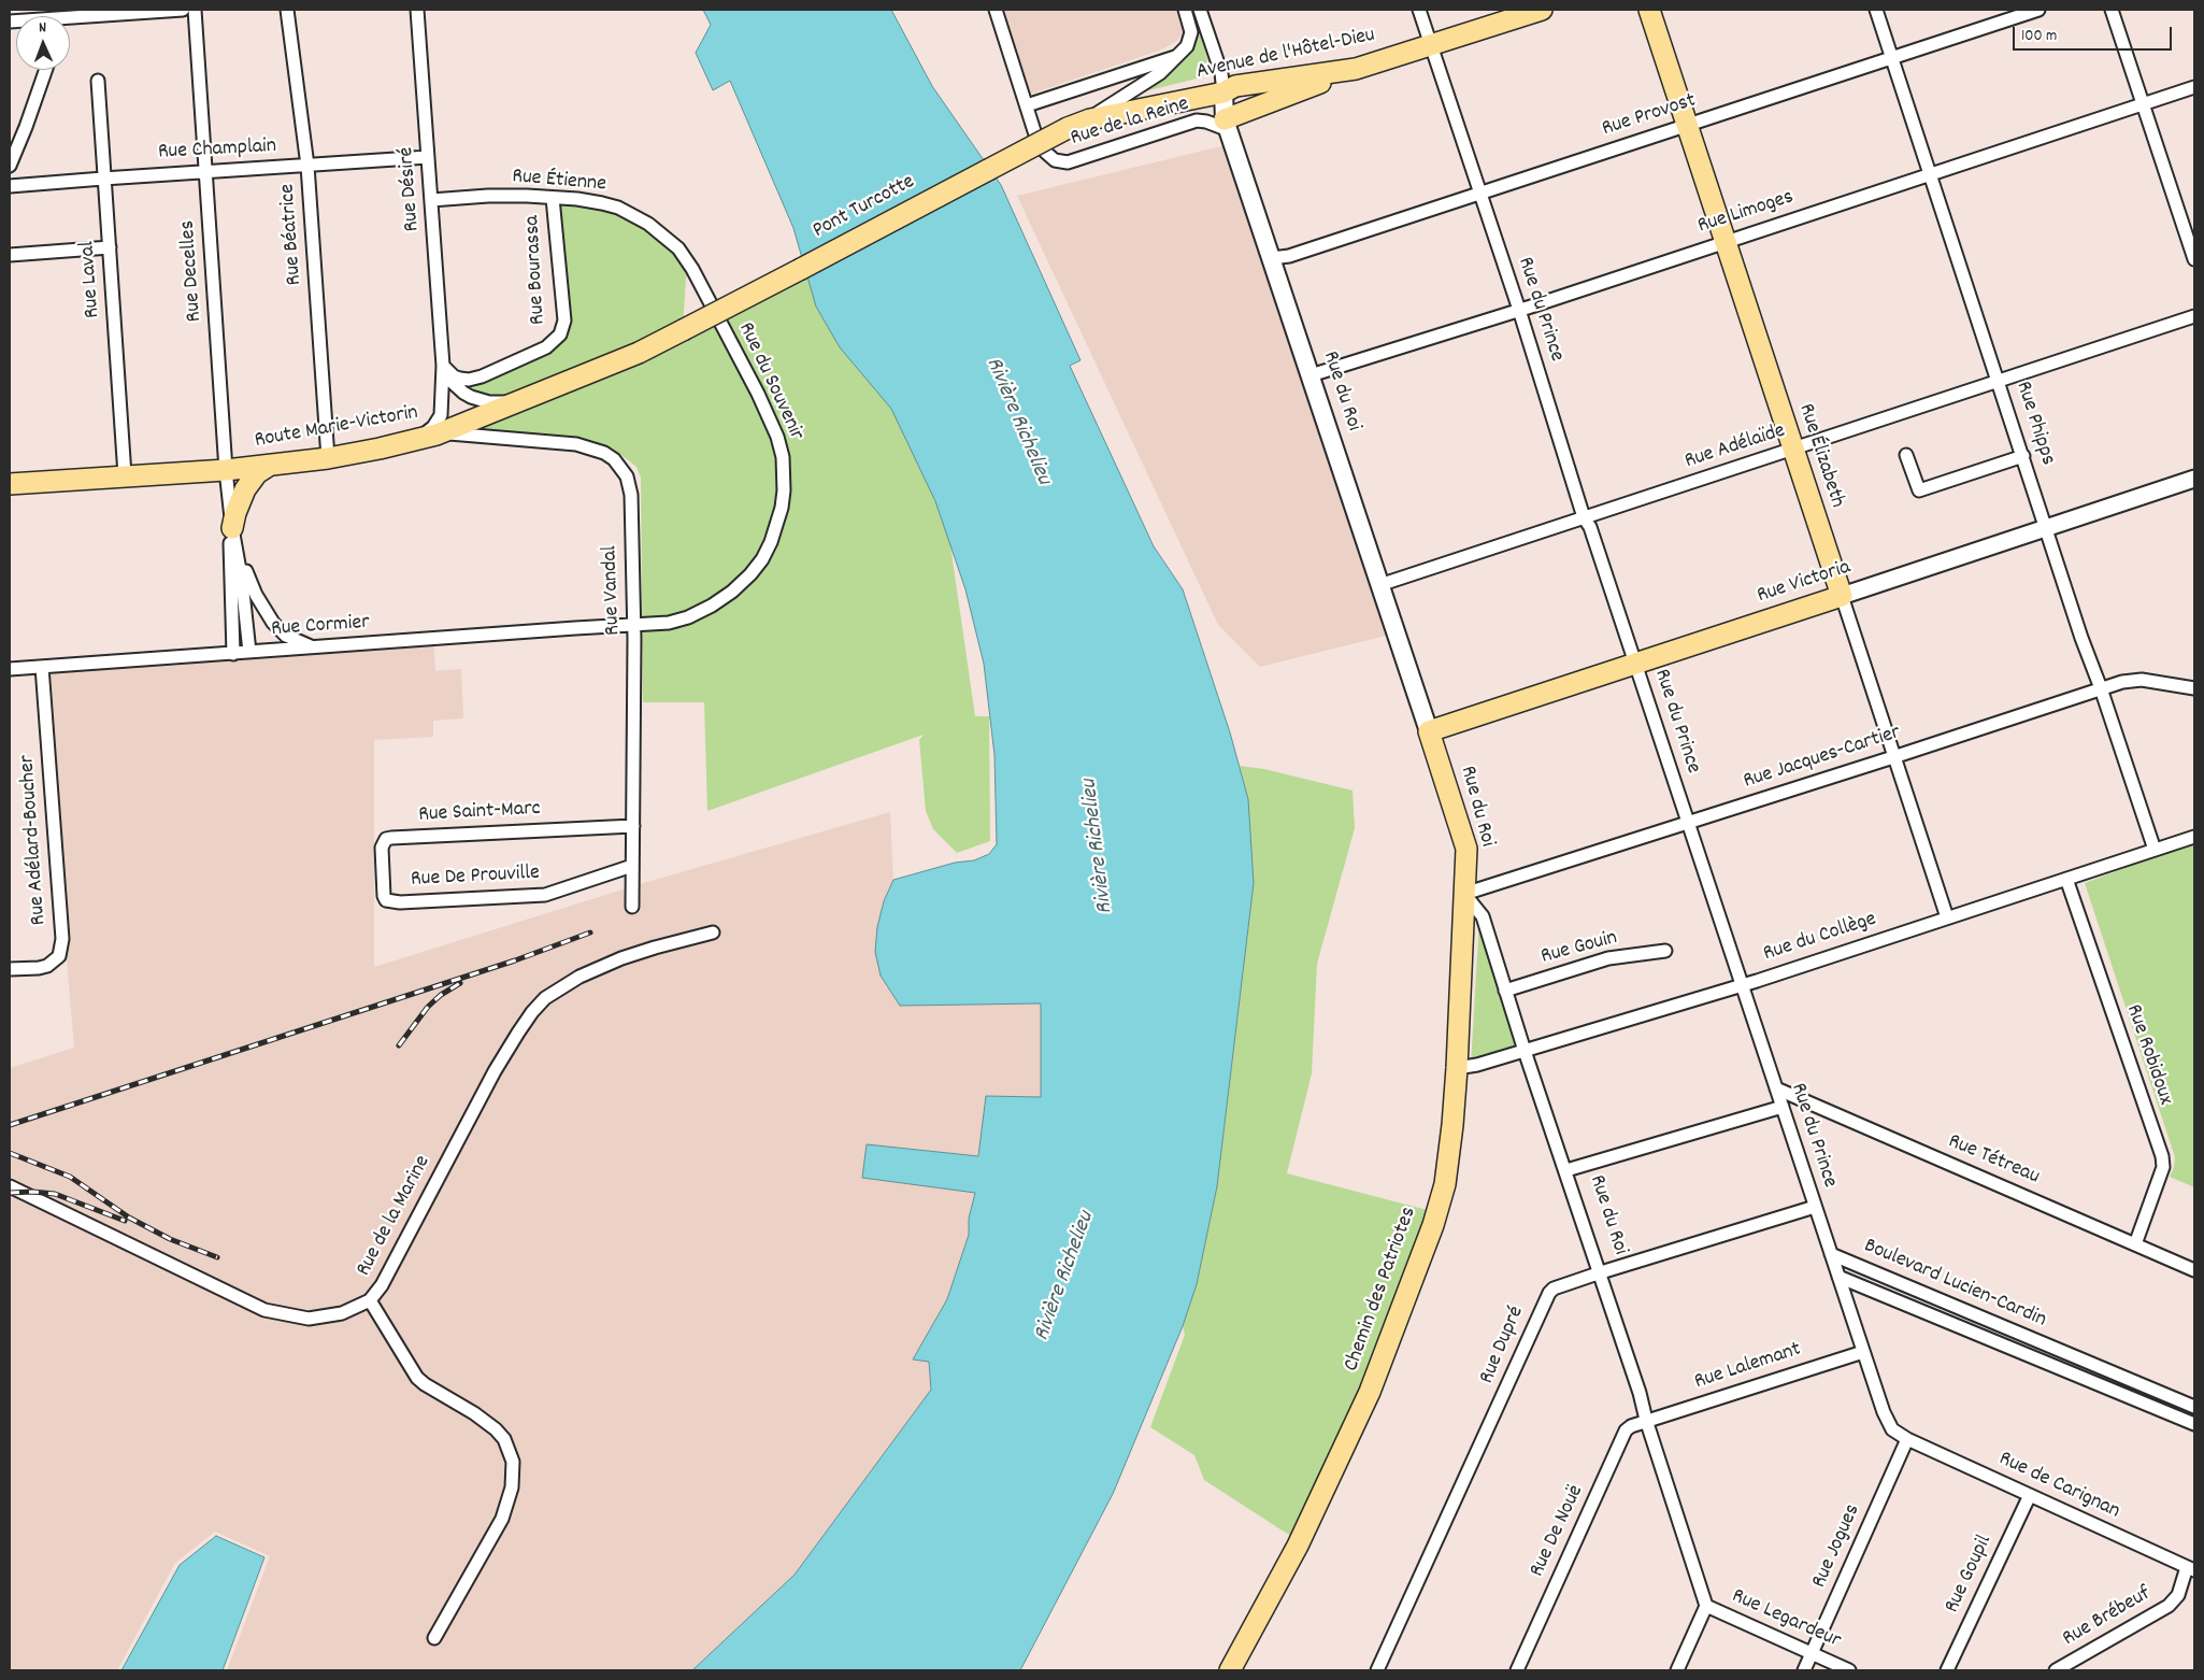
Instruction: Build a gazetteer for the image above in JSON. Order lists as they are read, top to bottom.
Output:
{
  "streets": {
    "main road": [
      "Avenue de l'Hôtel-Dieu",
      "Pont Turcotte",
      "Rue du Roi",
      "Route Marie-Victorin",
      "Rue Élizabeth",
      "Rue Victoria",
      "Chemin des Patriotes"
    ],
    "street": [
      "Rue Provost",
      "Rue de la Reine",
      "Rue Champlain",
      "Rue Étienne",
      "Rue Désiré",
      "Rue Limoges",
      "Rue Béatrice",
      "Rue Bourassa",
      "Rue Decelles",
      "Rue Laval",
      "Rue du Prince",
      "Rue du Souvenir",
      "Rue Phipps",
      "Rue Adélaïde",
      "Rue Vandal",
      "Rue Cormier",
      "Rue Jacques-Cartier",
      "Rue Saint-Marc",
      "Rue Adélard-Boucher",
      "Rue De Prouville",
      "Rue du Collège",
      "Rue Gouin",
      "Rue Robidoux",
      "Rue Tétreau",
      "Rue de la Marine",
      "Boulevard Lucien-Cardin",
      "Rue Dupré",
      "Rue Lalemant",
      "Rue de Carignan",
      "Rue De Nouë",
      "Rue Jogues",
      "Rue Goupil",
      "Rue Brébeuf",
      "Rue Legardeur"
    ]
  },
  "crossings": [
    ["Avenue de l'Hôtel-Dieu", "Pont Turcotte"],
    ["Avenue de l'Hôtel-Dieu", "Rue du Prince"],
    ["Avenue de l'Hôtel-Dieu", "Rue du Roi"],
    ["Rue Provost", "Rue du Prince"],
    ["Rue Provost", "Rue du Roi"],
    ["Rue Provost", "Rue Phipps"],
    ["Rue Provost", "Rue Élizabeth"],
    ["Rue de la Reine", "Rue du Roi"],
    ["Rue Champlain", "Rue Désiré"],
    ["Rue Champlain", "Rue Béatrice"],
    ["Rue Champlain", "Rue Decelles"],
    ["Rue Champlain", "Rue Laval"],
    ["Rue Étienne", "Rue Désiré"],
    ["Rue Étienne", "Rue Bourassa"],
    ["Rue Étienne", "Rue du Souvenir"],
    ["Rue Désiré", "Rue Bourassa"],
    ["Rue Désiré", "Route Marie-Victorin"],
    ["Pont Turcotte", "Route Marie-Victorin"],
    ["Rue Limoges", "Rue du Prince"],
    ["Rue Limoges", "Rue du Roi"],
    ["Rue Limoges", "Rue Phipps"],
    ["Rue Limoges", "Rue Élizabeth"],
    ["Rue Béatrice", "Route Marie-Victorin"],
    ["Rue Decelles", "Route Marie-Victorin"],
    ["Rue Decelles", "Rue Cormier"],
    ["Rue Laval", "Route Marie-Victorin"],
    ["Rue du Prince", "Rue Adélaïde"],
    ["Rue du Prince", "Rue Victoria"],
    ["Rue du Prince", "Rue Jacques-Cartier"],
    ["Rue du Prince", "Rue du Collège"],
    ["Rue du Prince", "Rue Tétreau"],
    ["Rue du Prince", "Boulevard Lucien-Cardin"],
    ["Rue du Prince", "Rue Dupré"],
    ["Rue du Prince", "Rue Lalemant"],
    ["Rue du Prince", "Rue de Carignan"],
    ["Rue du Prince", "Rue Jogues"],
    ["Rue du Souvenir", "Rue Vandal"],
    ["Rue du Souvenir", "Rue Cormier"],
    ["Rue du Roi", "Rue Adélaïde"],
    ["Rue du Roi", "Rue Victoria"],
    ["Rue du Roi", "Rue Jacques-Cartier"],
    ["Rue du Roi", "Rue du Collège"],
    ["Rue du Roi", "Rue Gouin"],
    ["Rue du Roi", "Chemin des Patriotes"],
    ["Rue du Roi", "Rue Dupré"],
    ["Rue du Roi", "Rue Lalemant"],
    ["Rue du Roi", "Rue De Nouë"],
    ["Rue du Roi", "Rue Legardeur"],
    ["Rue Phipps", "Rue Adélaïde"],
    ["Rue Phipps", "Rue Victoria"],
    ["Rue Phipps", "Rue Jacques-Cartier"],
    ["Rue Phipps", "Rue du Collège"],
    ["Route Marie-Victorin", "Rue Vandal"],
    ["Rue Adélaïde", "Rue Élizabeth"],
    ["Rue Élizabeth", "Rue Victoria"],
    ["Rue Élizabeth", "Rue Jacques-Cartier"],
    ["Rue Élizabeth", "Rue du Collège"],
    ["Rue Vandal", "Rue Cormier"],
    ["Rue Vandal", "Rue Saint-Marc"],
    ["Rue Vandal", "Rue De Prouville"],
    ["Rue Cormier", "Rue Adélard-Boucher"],
    ["Rue Jacques-Cartier", "Chemin des Patriotes"],
    ["Rue Saint-Marc", "Rue De Prouville"],
    ["Rue du Collège", "Rue Robidoux"],
    ["Rue du Collège", "Chemin des Patriotes"],
    ["Rue Robidoux", "Rue Tétreau"],
    ["Rue Lalemant", "Rue De Nouë"],
    ["Rue de Carignan", "Rue Jogues"],
    ["Rue de Carignan", "Rue Goupil"],
    ["Rue de Carignan", "Rue Brébeuf"],
    ["Rue Jogues", "Rue Legardeur"]
  ],
  "water": ["Rivière Richelieu"],
  "scale_bar": "100 m",
  "north": "top"
}
